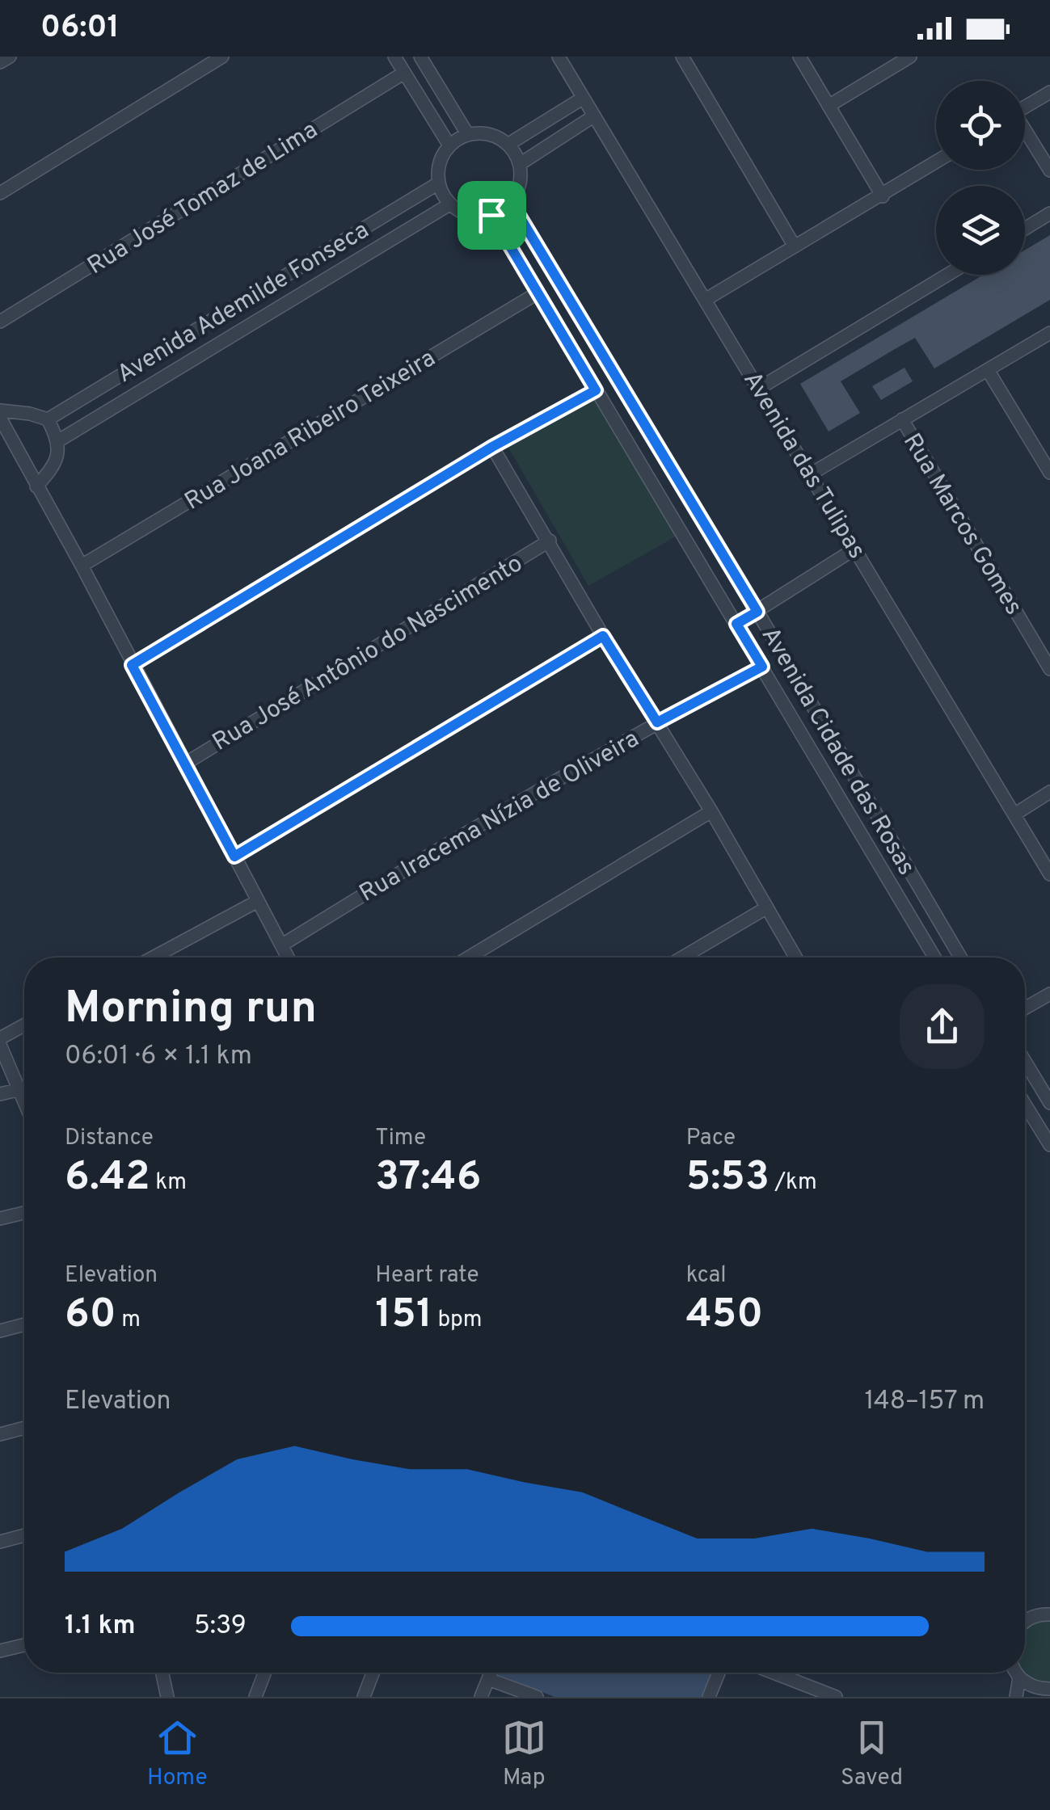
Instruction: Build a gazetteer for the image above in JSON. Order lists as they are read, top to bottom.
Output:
{
  "streets": {
    "street": [
      "Rua José Tomaz de Lima",
      "Avenida Ademilde Fonseca",
      "Rua Joana Ribeiro Teixeira",
      "Avenida das Tulipas",
      "Rua Marcos Gomes",
      "Rua José Antônio do Nascimento",
      "Avenida Cidade das Rosas",
      "Rua Iracema Nízia de Oliveira"
    ]
  },
  "crossings": [
    ["Avenida Ademilde Fonseca", "Avenida Cidade das Rosas"],
    ["Rua Joana Ribeiro Teixeira", "Avenida Cidade das Rosas"],
    ["Avenida Cidade das Rosas", "Rua Iracema Nízia de Oliveira"]
  ],
  "page": {
    "status": "06:01",
    "heading": ["Morning run", "06:01 · 6 × 1.1 km"],
    "stats": [
      ["Distance", "6.42 km"],
      ["Time", "37:46"],
      ["Pace", "5:53 /km"],
      ["Elevation", "60 m"],
      ["Heart rate", "151 bpm"],
      ["kcal", "450"]
    ],
    "chart": ["Elevation", "148–157 m"],
    "list": [
      {
        "name": "1.1 km",
        "note": "5:39"
      }
    ],
    "tabs": ["Home", "Map", "Saved"]
  }
}
